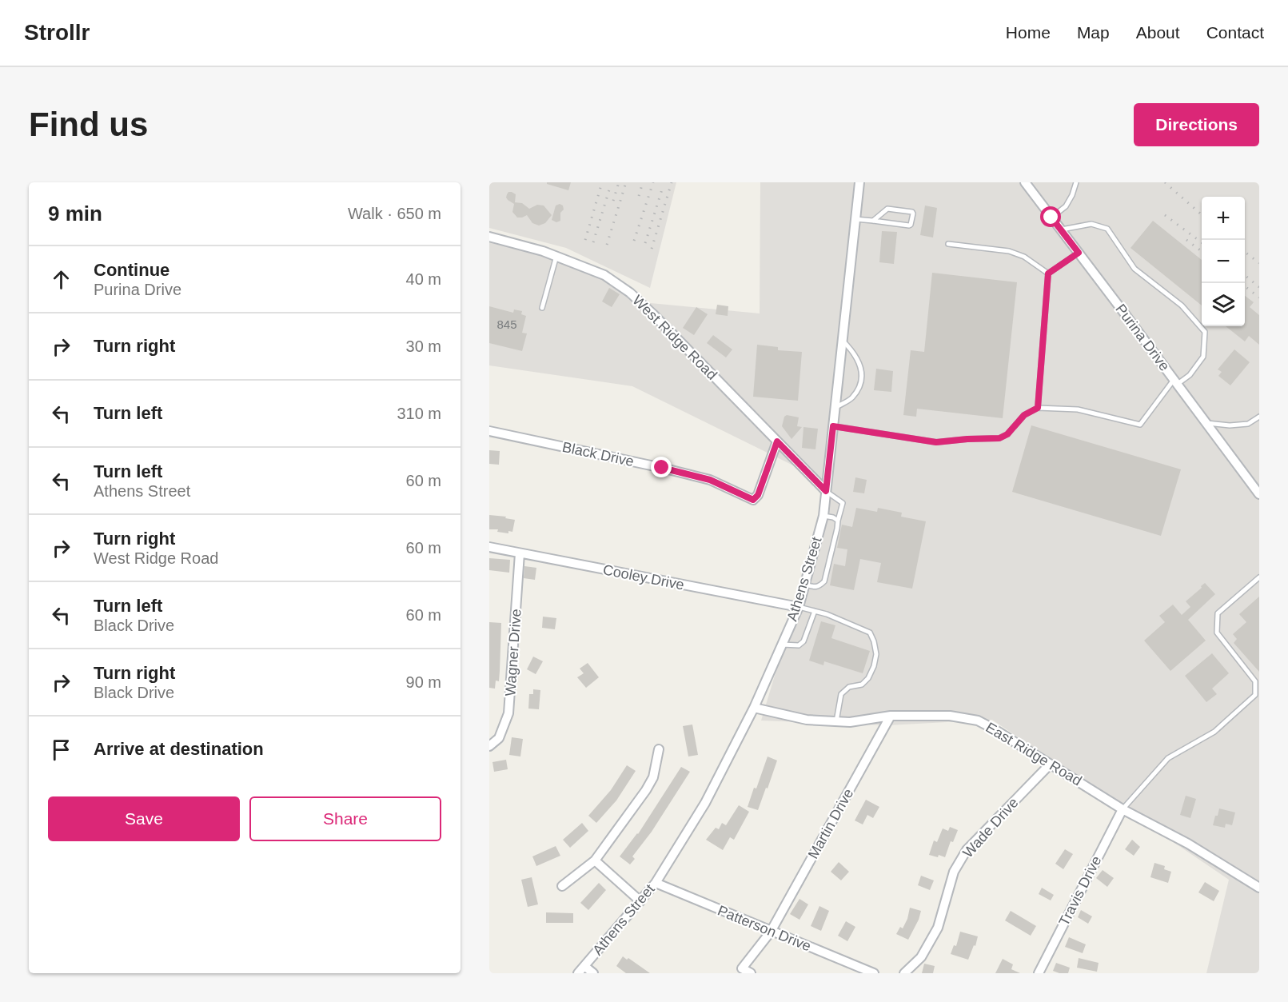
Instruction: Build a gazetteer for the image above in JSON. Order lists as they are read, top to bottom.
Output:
{
  "streets": {
    "street": [
      "West Ridge Road",
      "Purina Drive",
      "Black Drive",
      "Cooley Drive",
      "Athens Street",
      "Wagner Drive",
      "East Ridge Road",
      "Martin Drive",
      "Wade Drive",
      "Travis Drive",
      "Patterson Drive"
    ]
  },
  "crossings": [
    ["West Ridge Road", "Black Drive"],
    ["West Ridge Road", "Athens Street"],
    ["Cooley Drive", "Athens Street"],
    ["Cooley Drive", "Wagner Drive"],
    ["Athens Street", "East Ridge Road"],
    ["Athens Street", "Patterson Drive"],
    ["East Ridge Road", "Martin Drive"],
    ["East Ridge Road", "Wade Drive"],
    ["East Ridge Road", "Travis Drive"],
    ["Martin Drive", "Patterson Drive"]
  ],
  "house_numbers": ["845"],
  "page": {
    "header": "Strollr",
    "nav": [
      "Home",
      "Map",
      "About",
      "Contact"
    ],
    "buttons": [
      "Directions",
      ["Save", "Share"]
    ],
    "title": "Find us",
    "heading": ["9 min", "Walk · 650 m"],
    "map_buttons": ["+", "−"],
    "list": [
      ["Continue", "Purina Drive", "40 m"],
      ["Turn right", "30 m"],
      ["Turn left", "310 m"],
      ["Turn left", "Athens Street", "60 m"],
      ["Turn right", "West Ridge Road", "60 m"],
      ["Turn left", "Black Drive", "60 m"],
      ["Turn right", "Black Drive", "90 m"],
      "Arrive at destination"
    ]
  }
}
